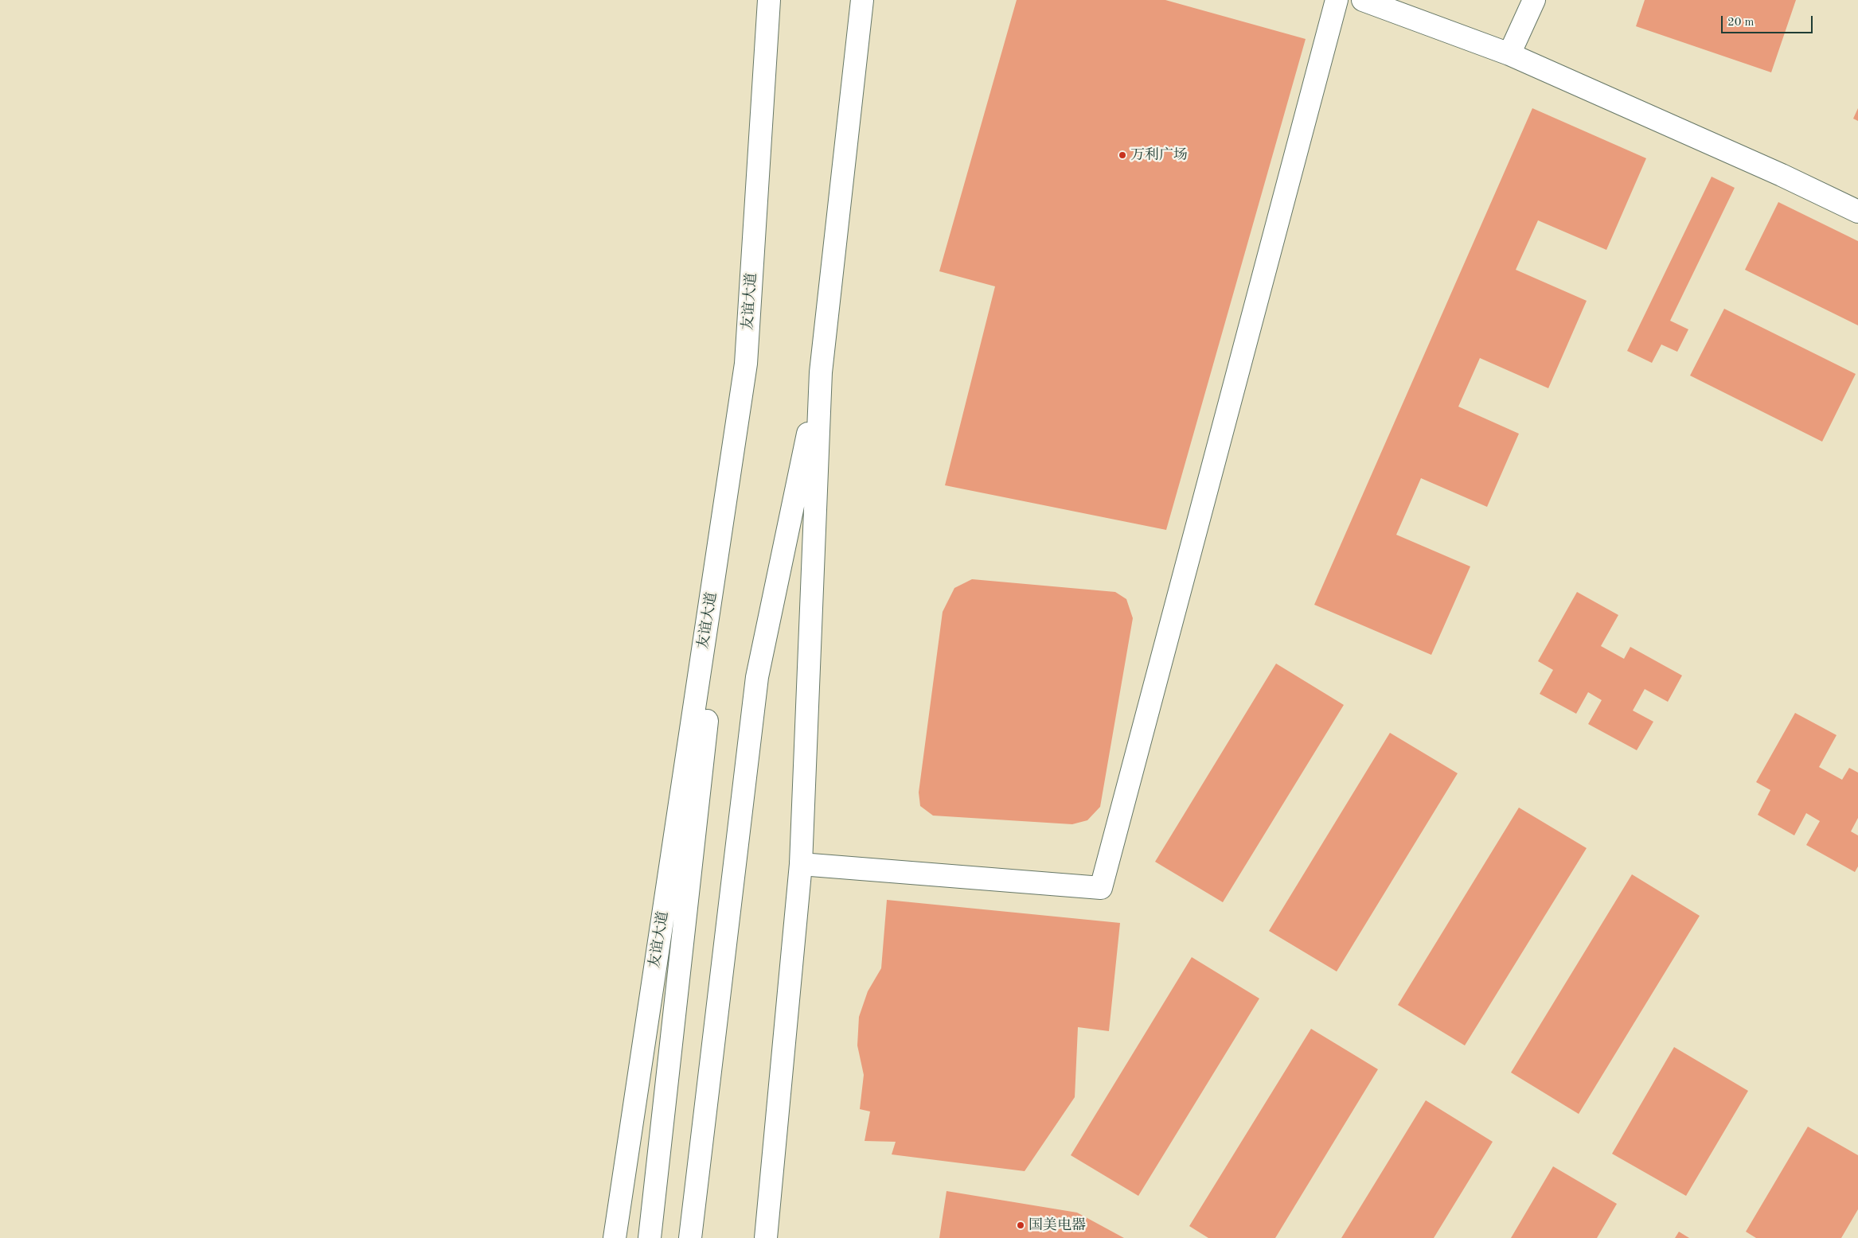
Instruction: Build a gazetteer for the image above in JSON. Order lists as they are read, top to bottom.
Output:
{
  "streets": {
    "main road": ["友谊大道"]
  },
  "places": ["万利广场", "国美电器"],
  "scale_bar": "20 m"
}
